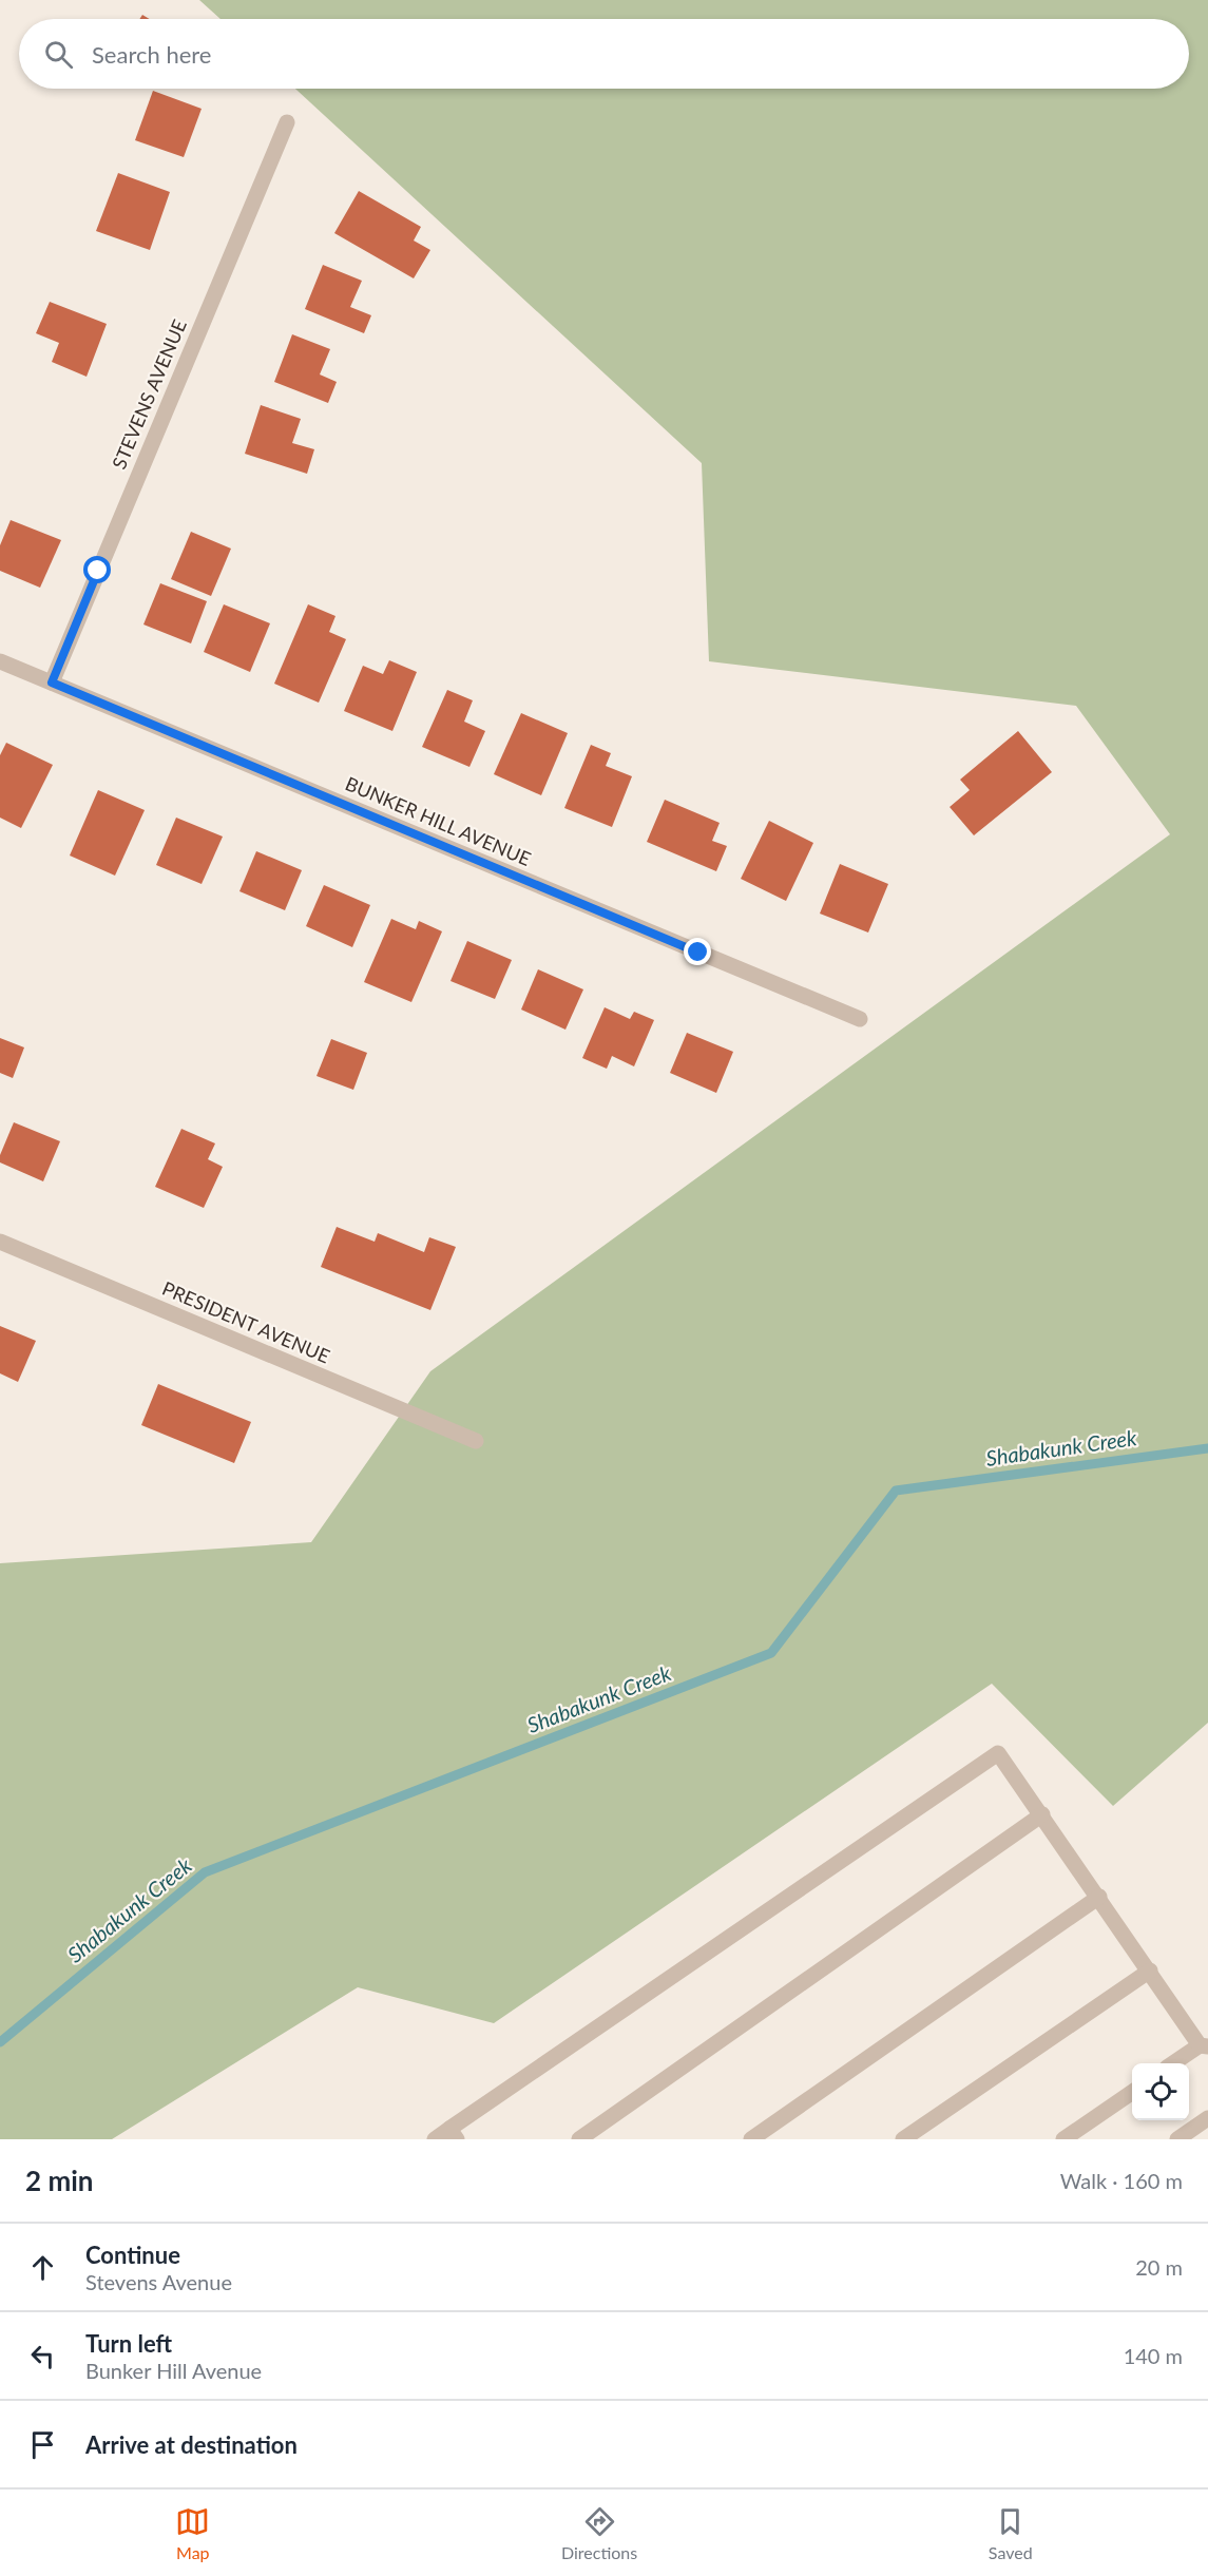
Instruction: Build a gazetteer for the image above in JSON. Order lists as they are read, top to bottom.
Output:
{
  "streets": {
    "street": ["STEVENS AVENUE", "BUNKER HILL AVENUE", "PRESIDENT AVENUE"]
  },
  "crossings": [
    ["STEVENS AVENUE", "BUNKER HILL AVENUE"]
  ],
  "water": ["Shabakunk Creek"],
  "page": {
    "search": "Search here",
    "heading": ["2 min", "Walk · 160 m"],
    "list": [
      ["Continue", "Stevens Avenue", "20 m"],
      ["Turn left", "Bunker Hill Avenue", "140 m"],
      "Arrive at destination"
    ],
    "nav": ["Map", "Directions", "Saved"]
  }
}
